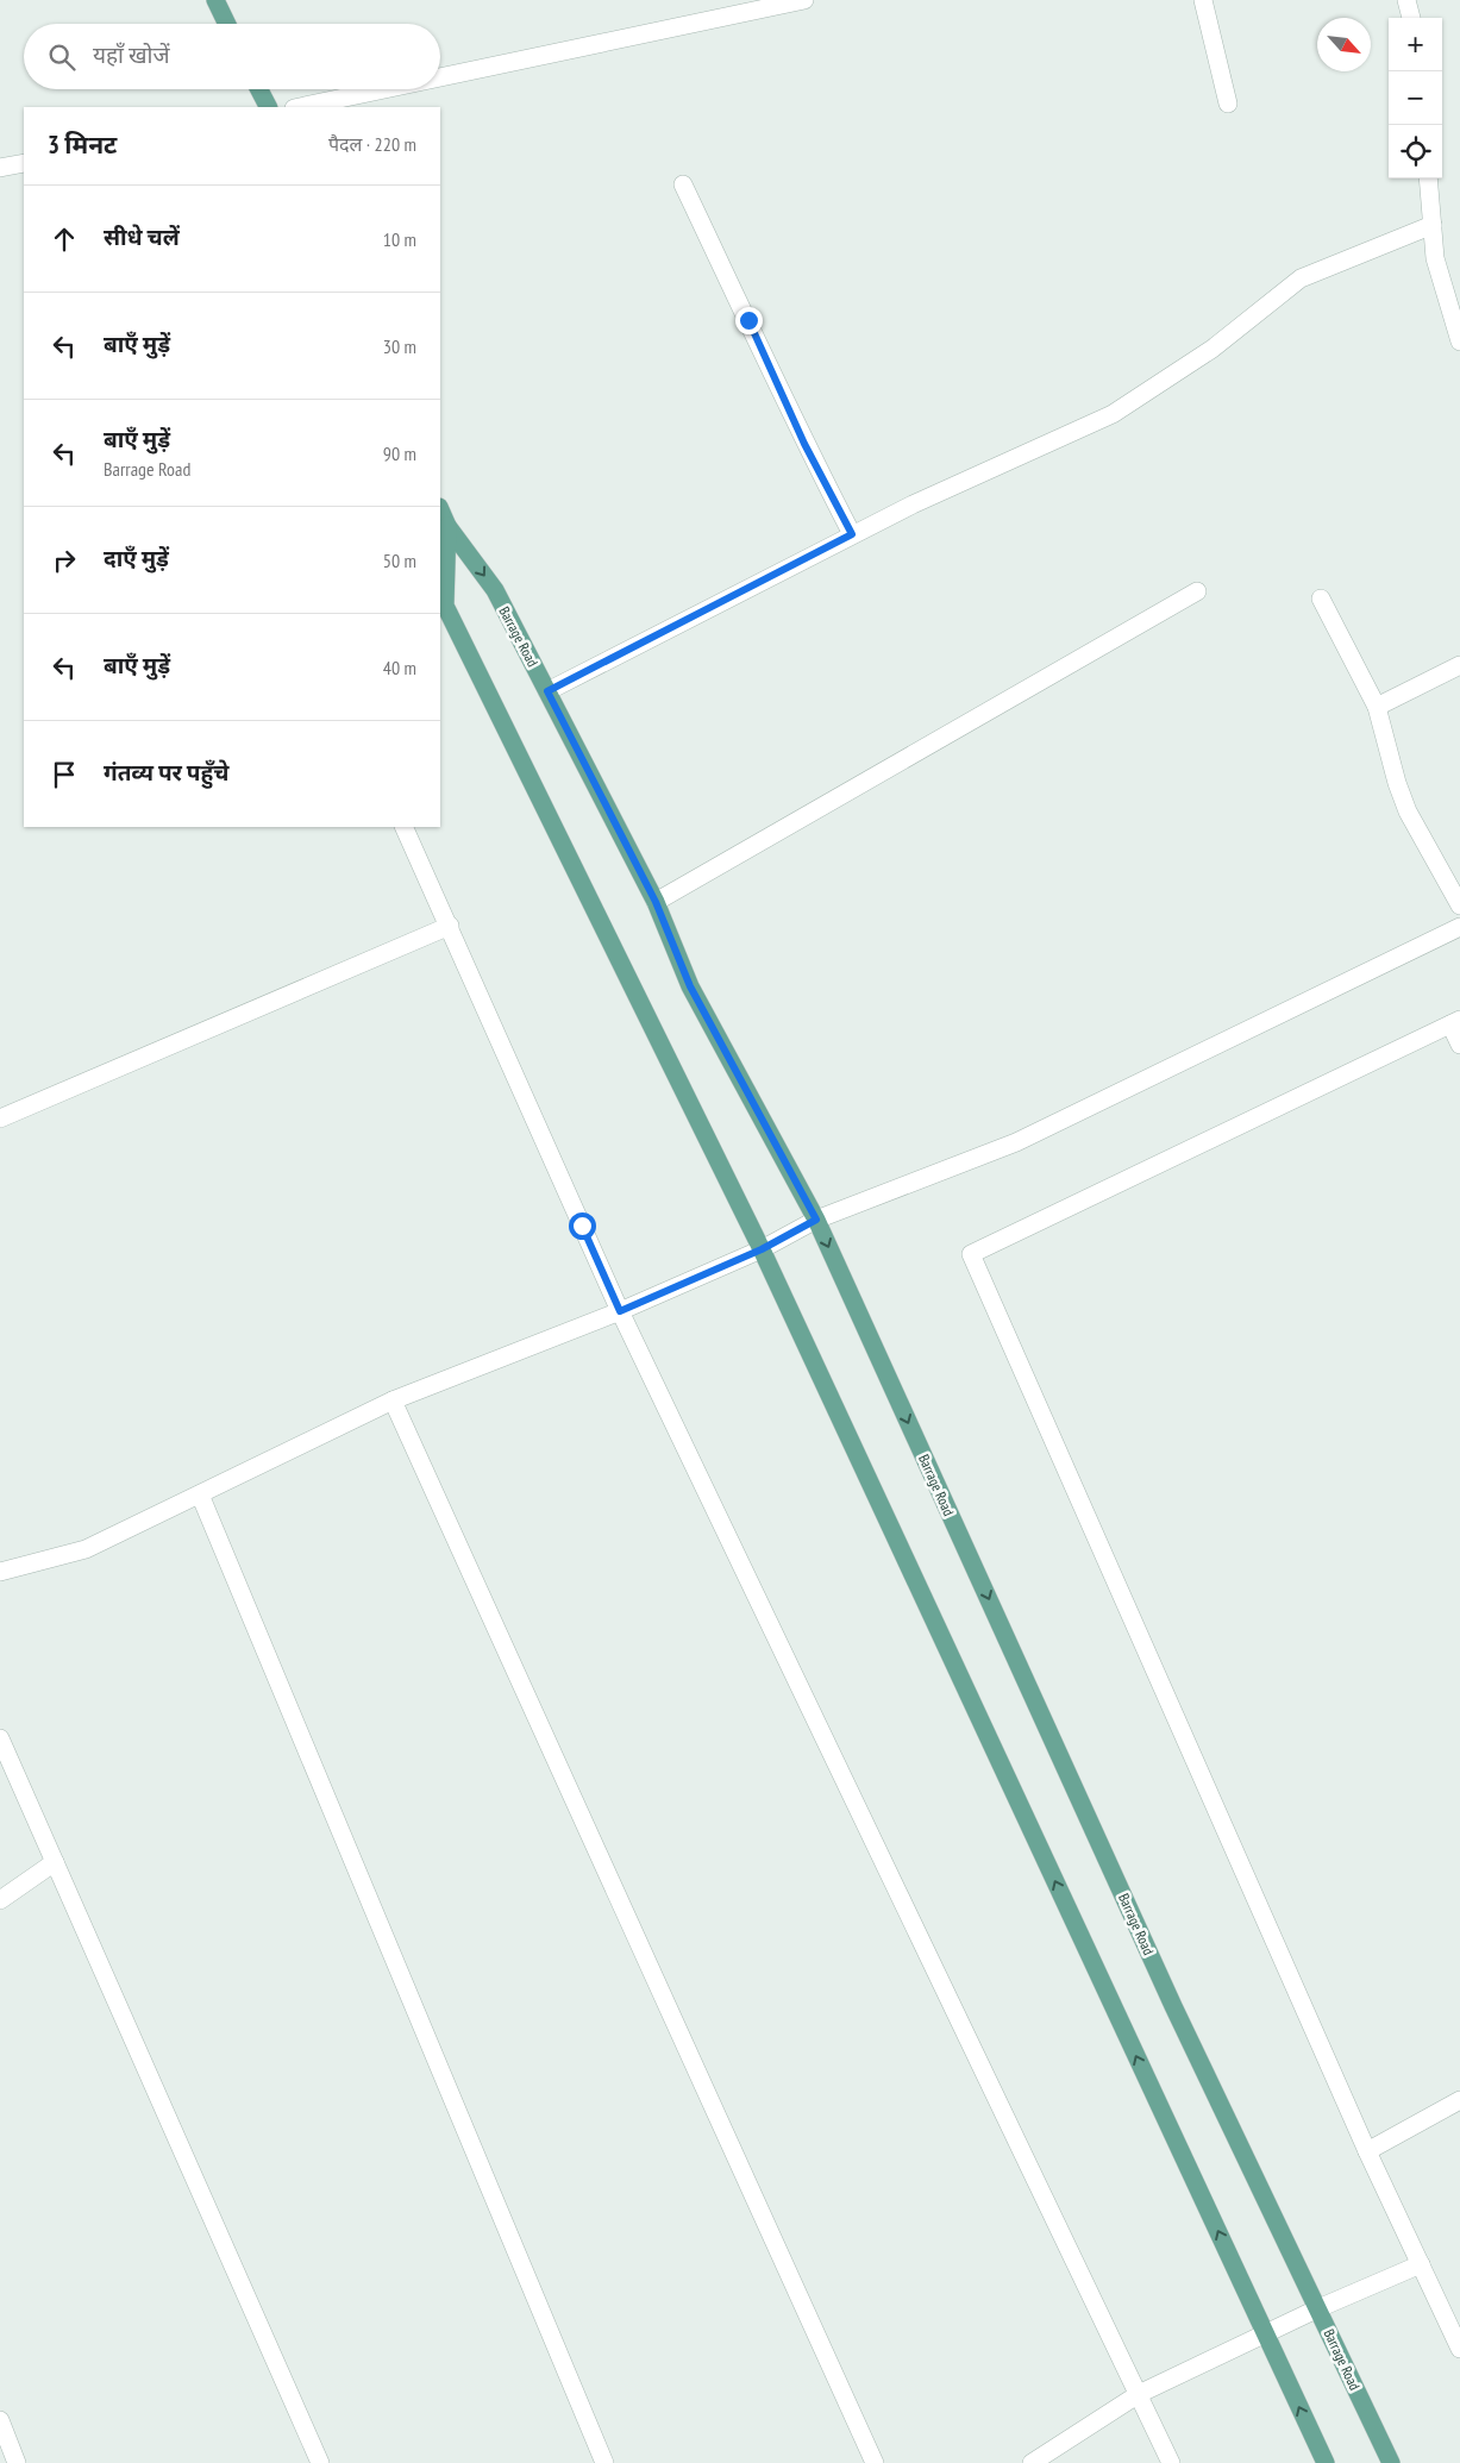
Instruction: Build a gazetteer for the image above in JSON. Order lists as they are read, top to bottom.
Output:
{
  "streets": {
    "main road": ["Barrage Road"]
  },
  "north": "bottom right",
  "page": {
    "map_buttons": ["+", "−"],
    "search": "यहाँ खोजें",
    "heading": ["3 मिनट", "पैदल · 220 m"],
    "list": [
      ["सीधे चलें", "10 m"],
      ["बाएँ मुड़ें", "30 m"],
      ["बाएँ मुड़ें", "Barrage Road", "90 m"],
      ["दाएँ मुड़ें", "50 m"],
      ["बाएँ मुड़ें", "40 m"],
      "गंतव्य पर पहुँचे"
    ]
  }
}
